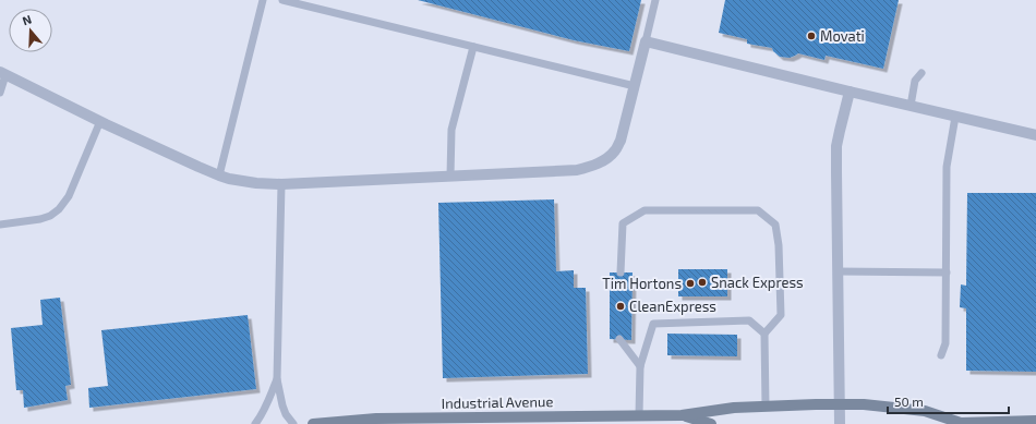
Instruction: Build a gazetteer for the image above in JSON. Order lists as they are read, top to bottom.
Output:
{
  "streets": {
    "main road": ["Industrial Avenue"]
  },
  "places": [
    "Movati",
    "Snack Express",
    "Tim Hortons",
    "CleanExpress"
  ],
  "scale_bar": "50 m",
  "north": "top"
}
